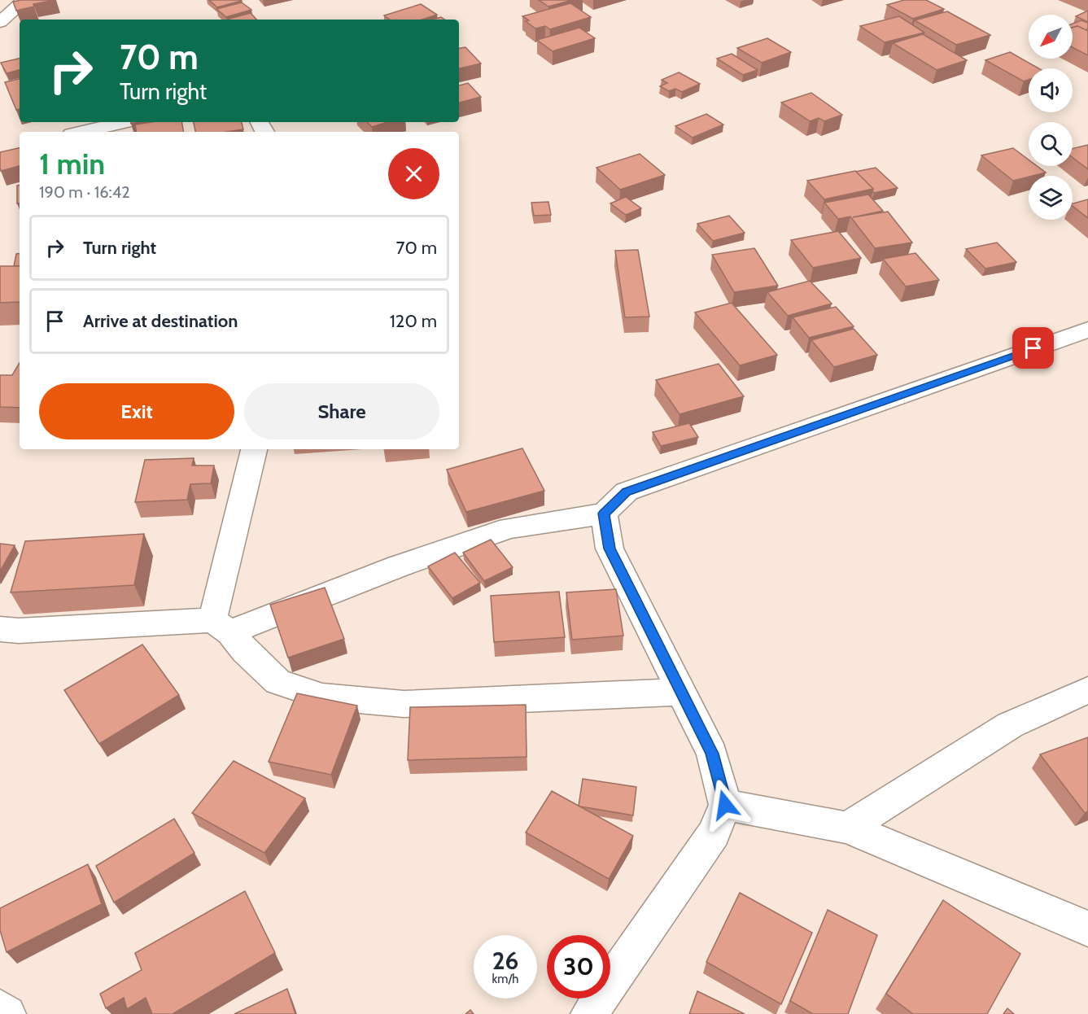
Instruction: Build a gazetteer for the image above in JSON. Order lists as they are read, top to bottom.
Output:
{
  "north": "bottom left",
  "page": {
    "turn": ["70 m", "Turn right"],
    "heading": ["1 min", "190 m · 16:42"],
    "list": [
      {
        "name": "Turn right",
        "value": "70 m"
      },
      {
        "name": "Arrive at destination",
        "value": "120 m"
      }
    ],
    "buttons": ["Exit", "Share"],
    "speed": "26 km/h",
    "limit": "30"
  }
}
